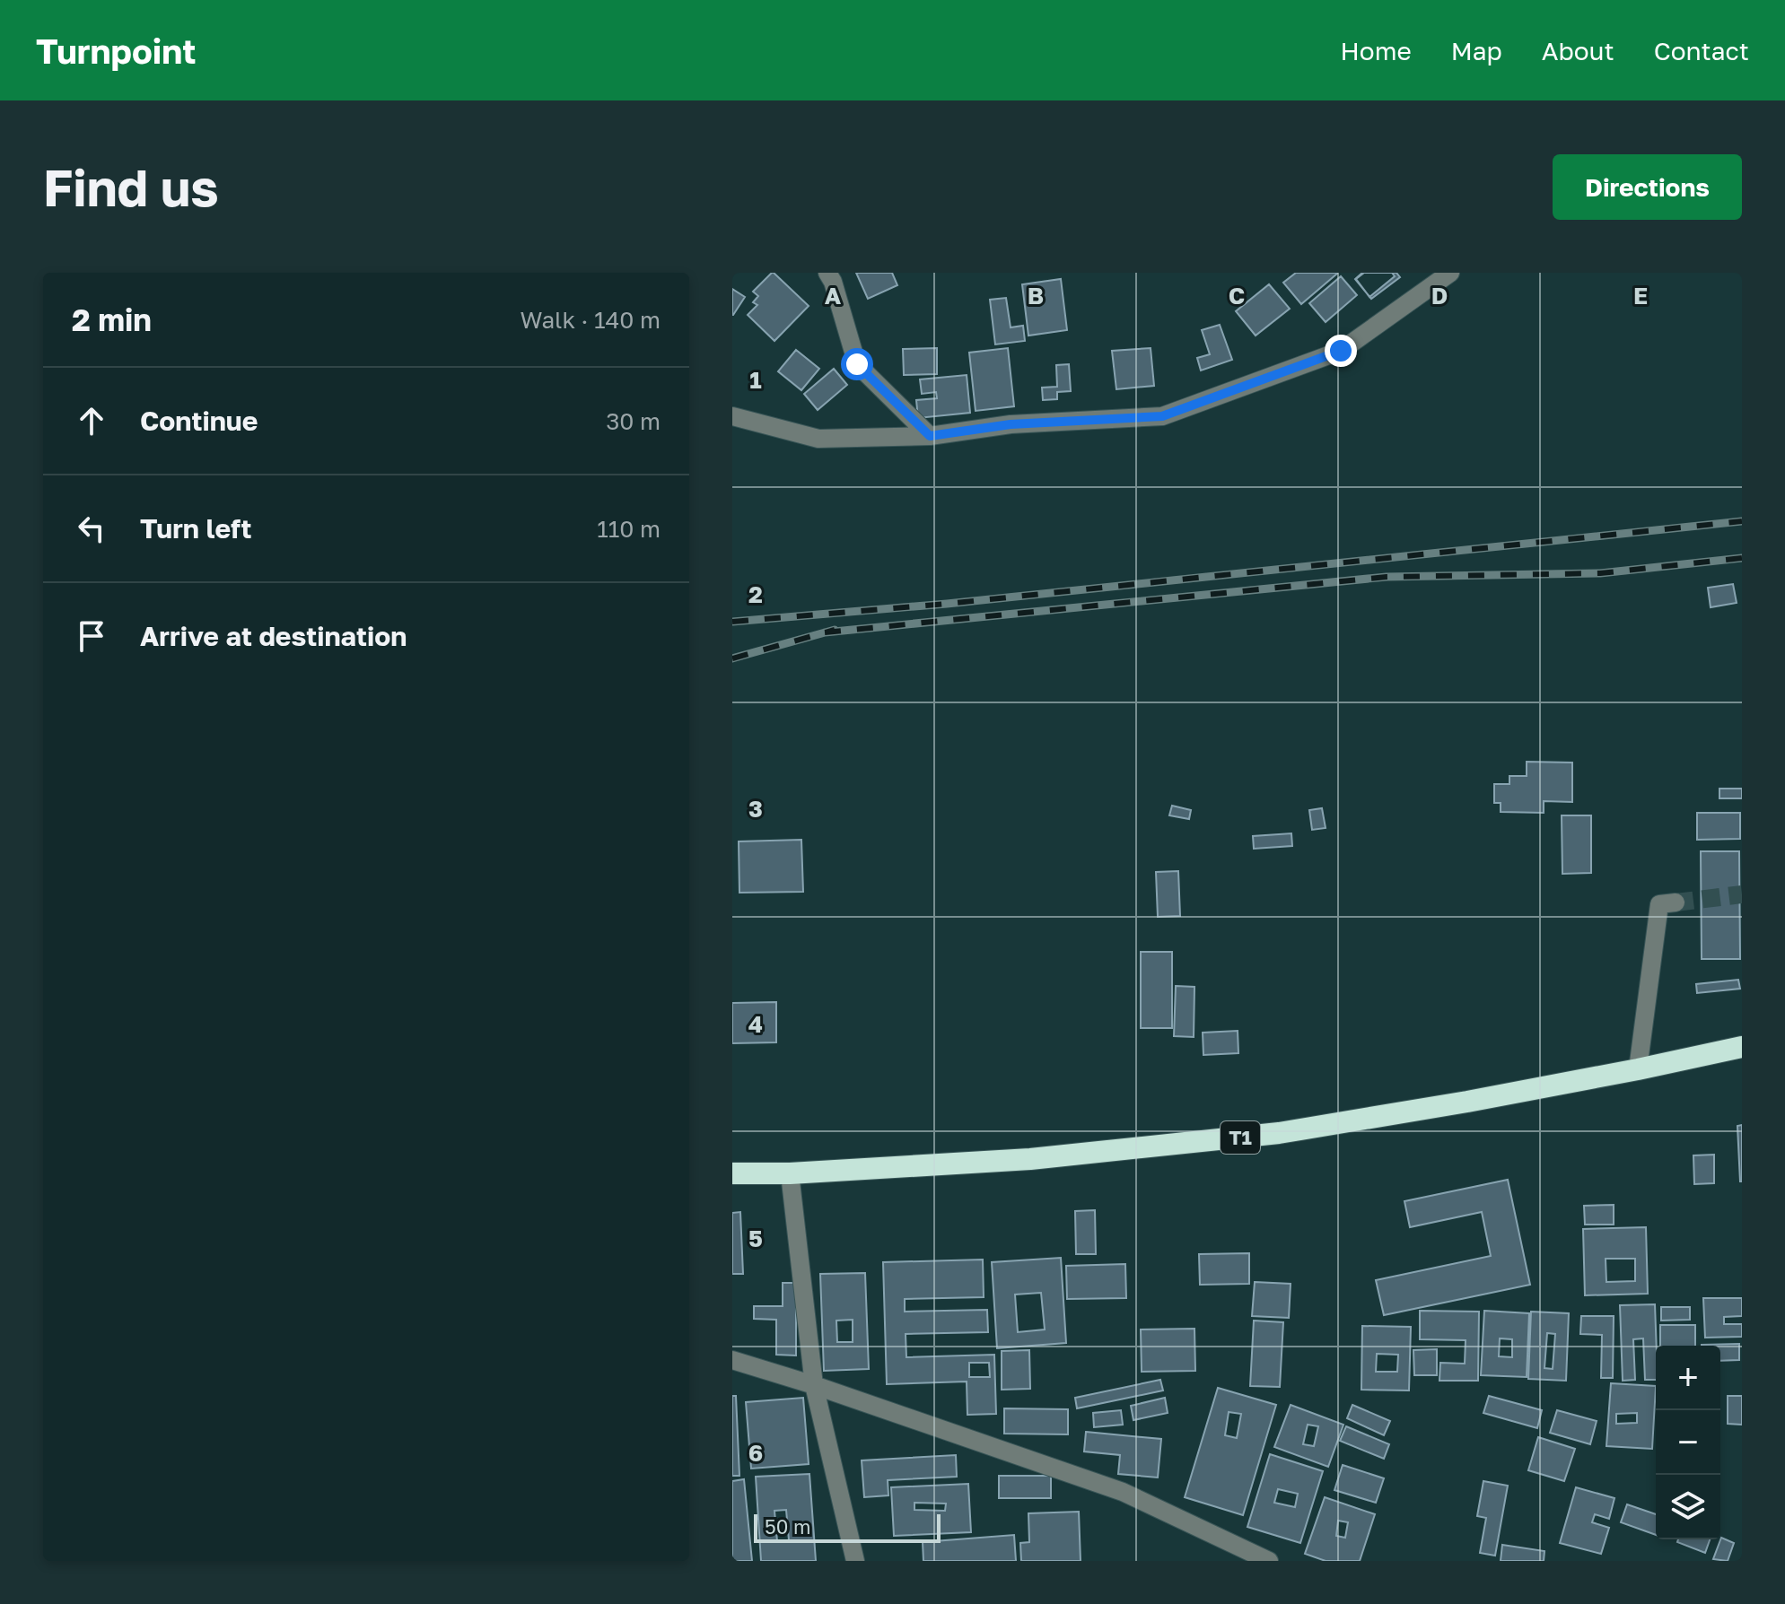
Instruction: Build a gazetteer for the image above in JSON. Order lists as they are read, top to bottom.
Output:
{
  "streets": {
    "highway": ["T1"]
  },
  "scale_bar": "50 m",
  "page": {
    "header": "Turnpoint",
    "nav": [
      "Home",
      "Map",
      "About",
      "Contact"
    ],
    "buttons": "Directions",
    "title": "Find us",
    "heading": ["2 min", "Walk · 140 m"],
    "list": [
      ["Continue", "30 m"],
      ["Turn left", "110 m"],
      "Arrive at destination"
    ],
    "map_buttons": ["+", "−"],
    "scale": "50 m"
  },
  "grid": {
    "columns": [
      "A",
      "B",
      "C",
      "D",
      "E"
    ],
    "rows": [
      "1",
      "2",
      "3",
      "4",
      "5",
      "6"
    ]
  }
}
